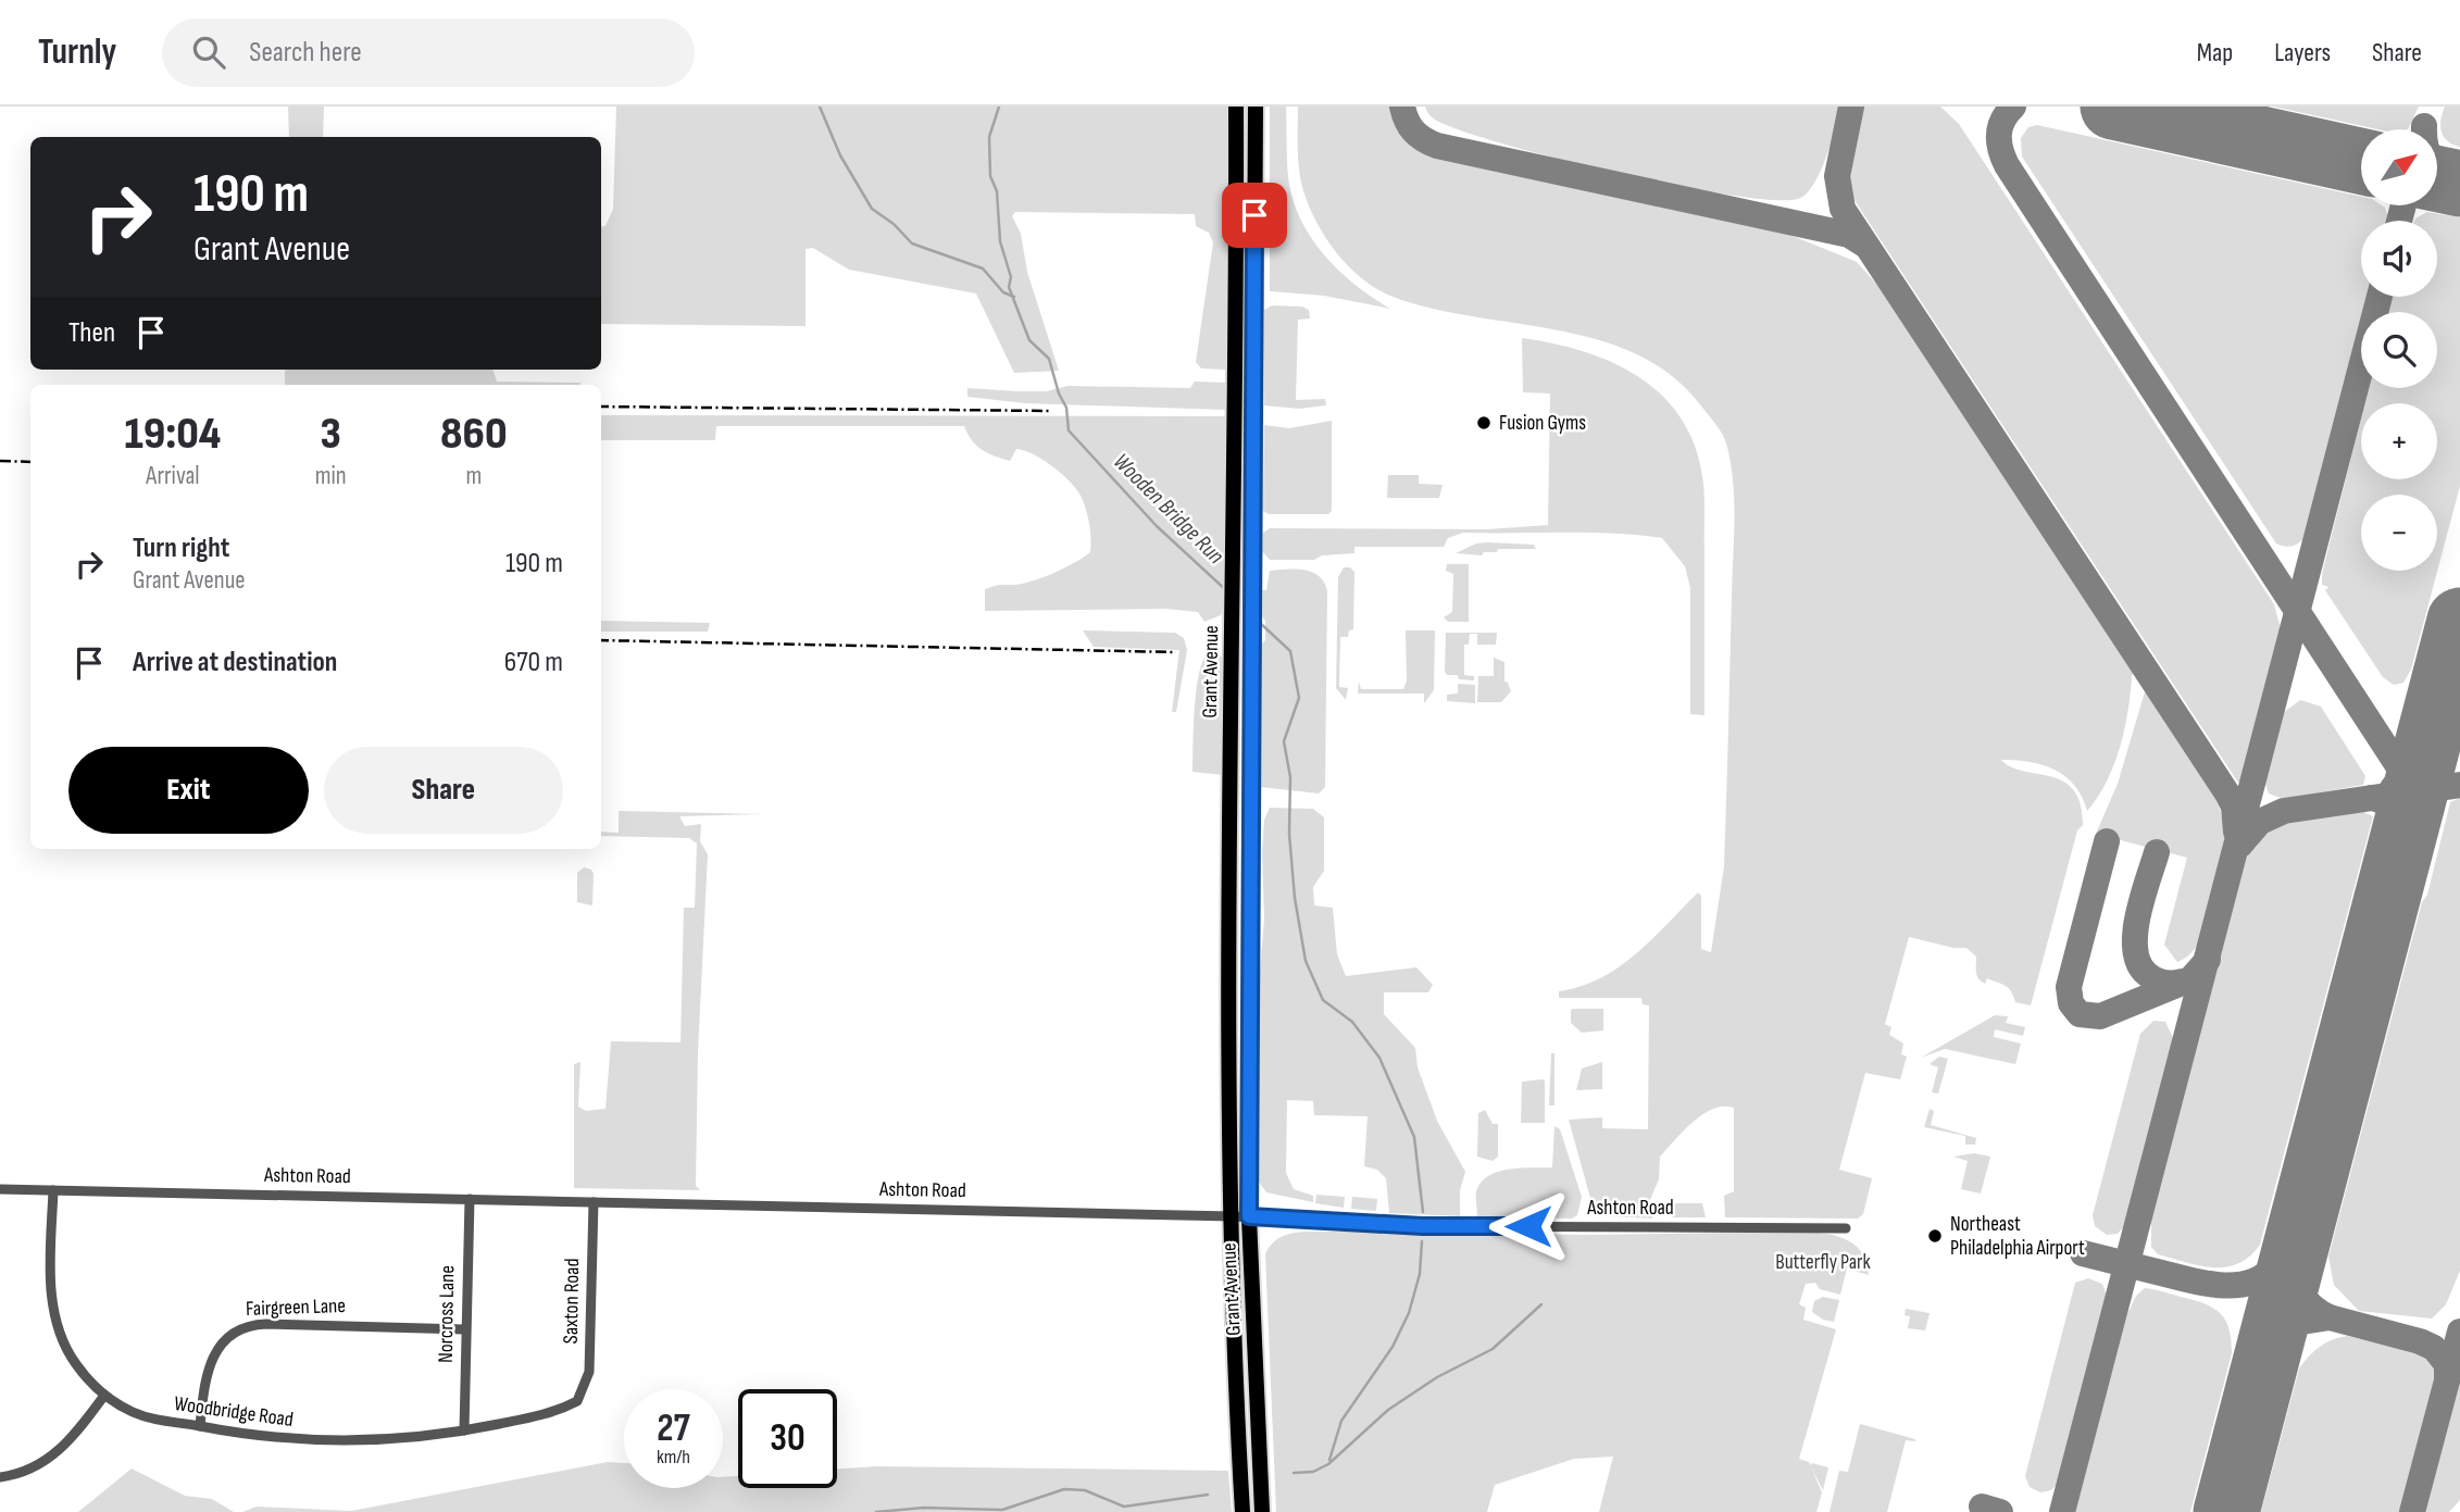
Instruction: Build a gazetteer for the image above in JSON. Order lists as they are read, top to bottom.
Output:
{
  "streets": {
    "main road": ["Grant Avenue"],
    "street": [
      "Ashton Road",
      "Saxton Road",
      "Fairgreen Lane",
      "Norcross Lane",
      "Woodbridge Road"
    ]
  },
  "crossings": [
    ["Grant Avenue", "Ashton Road"],
    ["Ashton Road", "Saxton Road"],
    ["Ashton Road", "Norcross Lane"],
    ["Ashton Road", "Woodbridge Road"],
    ["Saxton Road", "Woodbridge Road"],
    ["Fairgreen Lane", "Norcross Lane"],
    ["Fairgreen Lane", "Woodbridge Road"],
    ["Norcross Lane", "Woodbridge Road"]
  ],
  "water": ["Wooden Bridge Run"],
  "parks": ["Butterfly Park"],
  "places": ["Fusion Gyms", "Northeast Philadelphia Airport"],
  "north": "top right",
  "page": {
    "header": "Turnly",
    "search": "Search here",
    "nav": ["Map", "Layers", "Share"],
    "map_buttons": ["+", "−"],
    "turn": ["190 m", "Grant Avenue"],
    "then": "Then",
    "eta": [
      "19:04",
      "Arrival",
      "3",
      "min",
      "860",
      "m"
    ],
    "list": [
      {
        "name": "Turn right",
        "note": "Grant Avenue",
        "value": "190 m"
      },
      {
        "name": "Arrive at destination",
        "value": "670 m"
      }
    ],
    "buttons": ["Exit", "Share"],
    "speed": "27 km/h",
    "limit": "30"
  }
}
